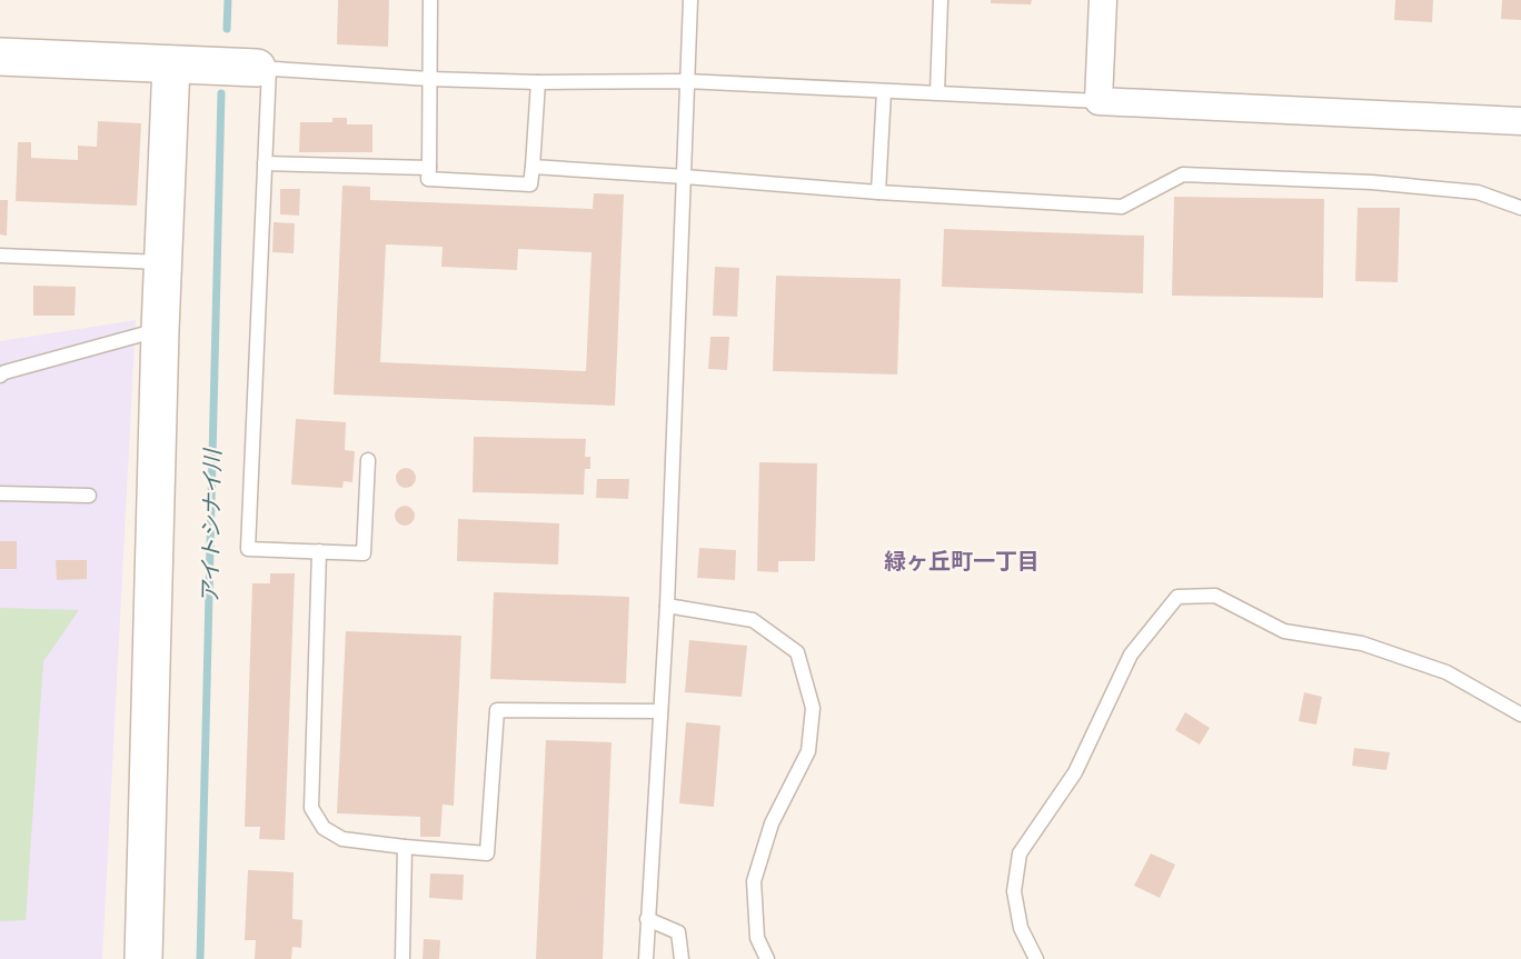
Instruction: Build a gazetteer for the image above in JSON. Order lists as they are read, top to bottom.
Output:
{
  "districts": ["緑ヶ丘町一丁目"],
  "water": ["アイトシナイ川"]
}
